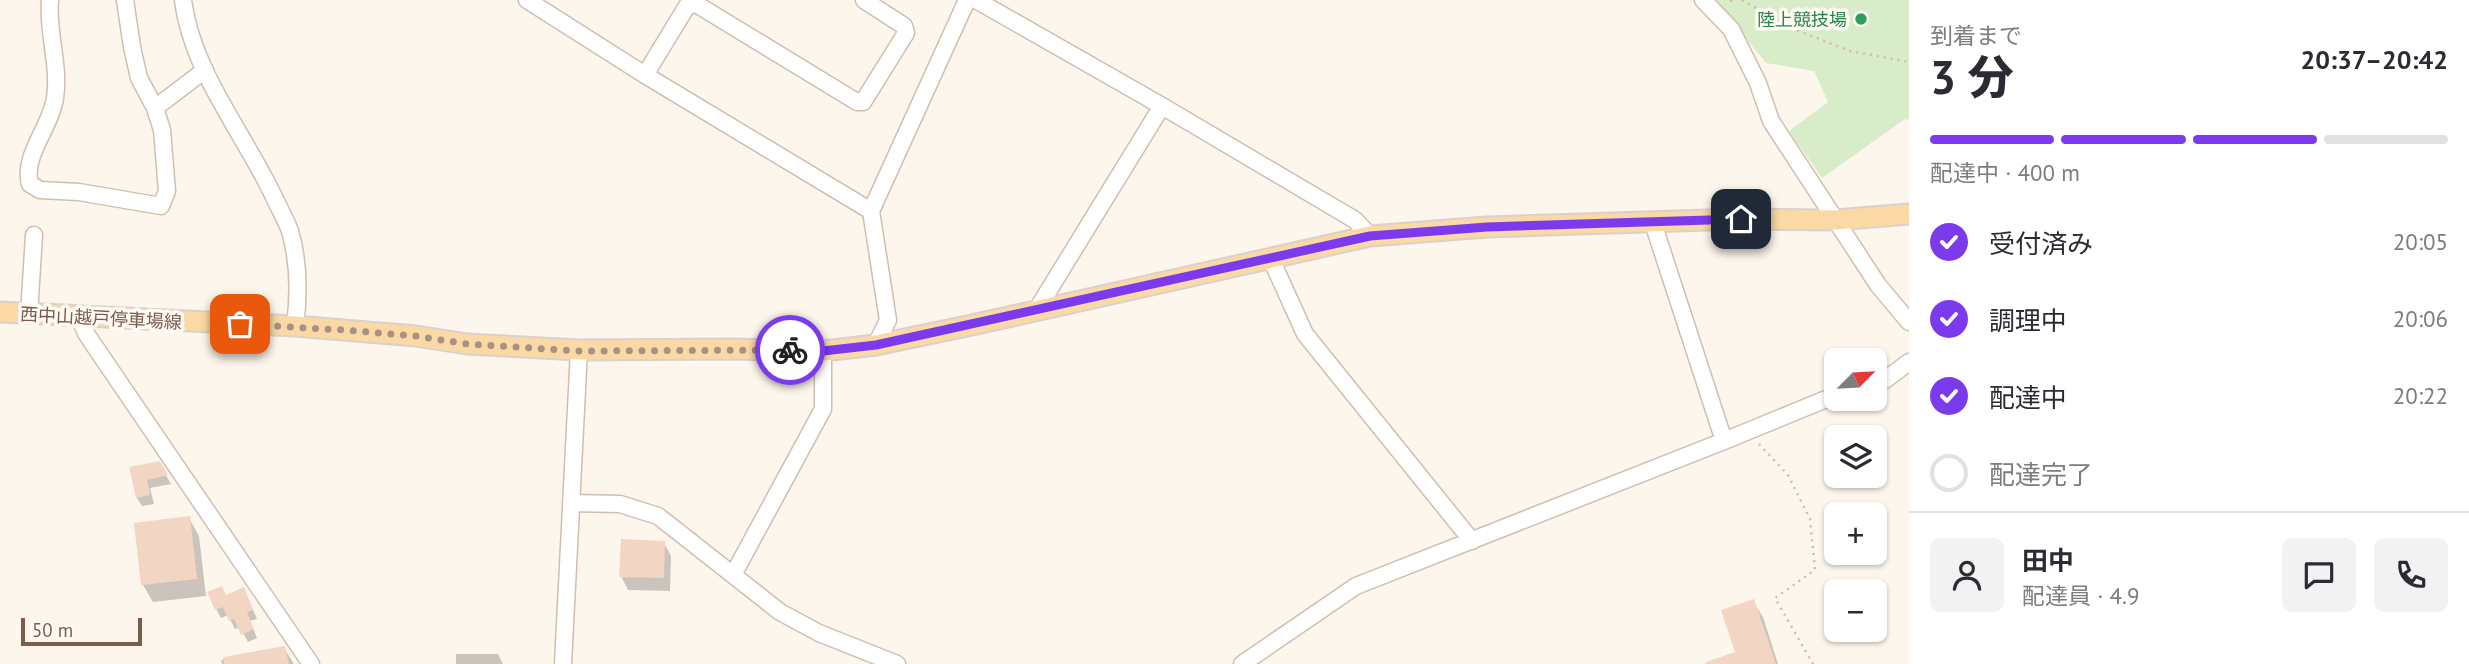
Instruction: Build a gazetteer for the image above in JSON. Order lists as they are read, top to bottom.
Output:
{
  "streets": {
    "main road": ["西中山越戸停車場線"]
  },
  "places": ["陸上競技場"],
  "scale_bar": "50 m",
  "north": "top right",
  "page": {
    "heading": ["3 分", "到着まで", "20:37–20:42"],
    "panel": ["田中", "配達員 · 4.9"],
    "bar": "配達中 · 400 m",
    "list": [
      ["受付済み", "20:05"],
      ["調理中", "20:06"],
      ["配達中", "20:22"],
      "配達完了"
    ],
    "map_buttons": ["+", "−"],
    "scale": "50 m"
  }
}
